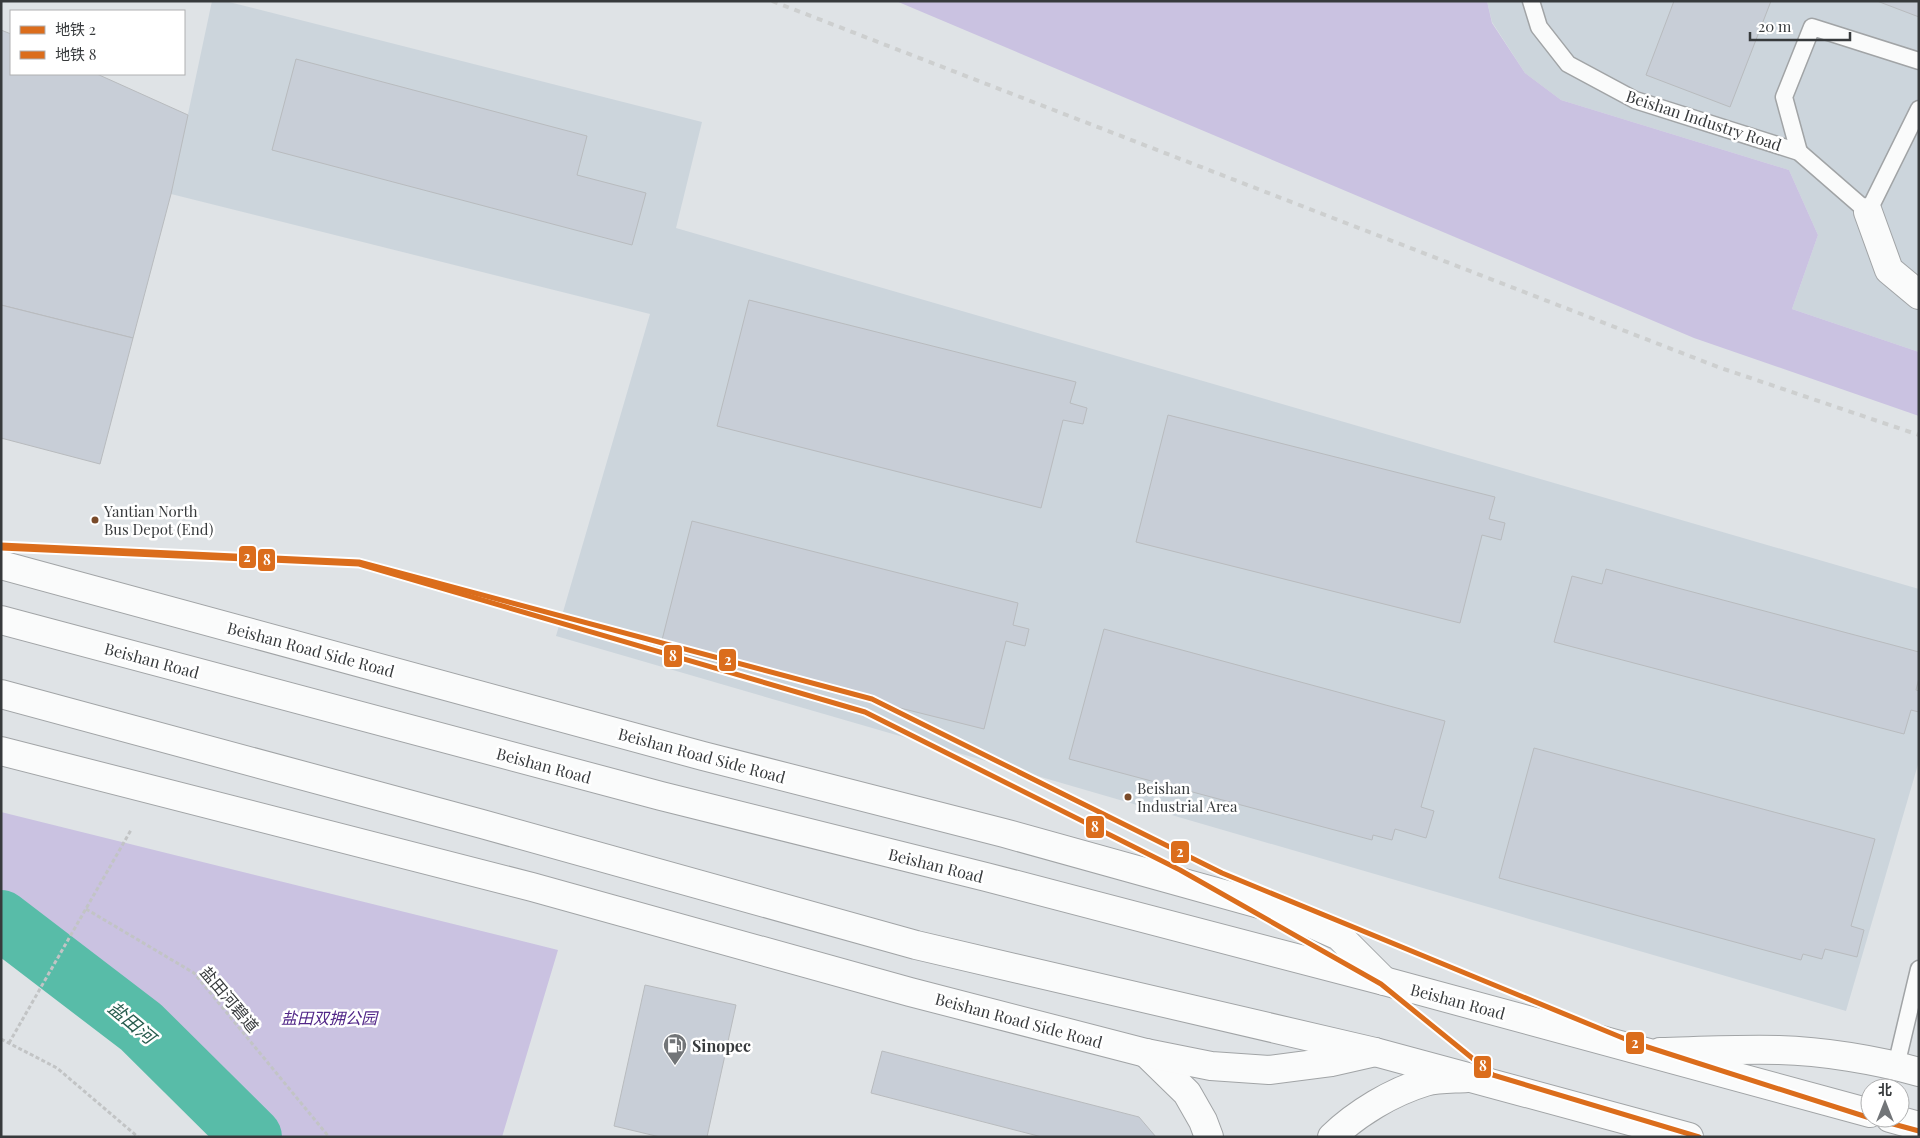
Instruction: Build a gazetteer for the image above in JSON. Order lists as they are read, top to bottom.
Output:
{
  "streets": {
    "main road": ["Beishan Industry Road", "Beishan Road Side Road", "Beishan Road"],
    "path": ["盐田河碧道"]
  },
  "crossings": [
    ["Beishan Road Side Road", "Beishan Road"]
  ],
  "water": ["盐田河"],
  "parks": ["盐田双拥公园"],
  "places": {
    "other": ["Yantian North Bus Depot (End)", "Beishan Industrial Area"],
    "fuel station": ["Sinopec"]
  },
  "lines": ["metro line 2", "metro line 8"],
  "legend": ["地铁 2", "地铁 8"],
  "scale_bar": "20 m",
  "north": "top"
}
